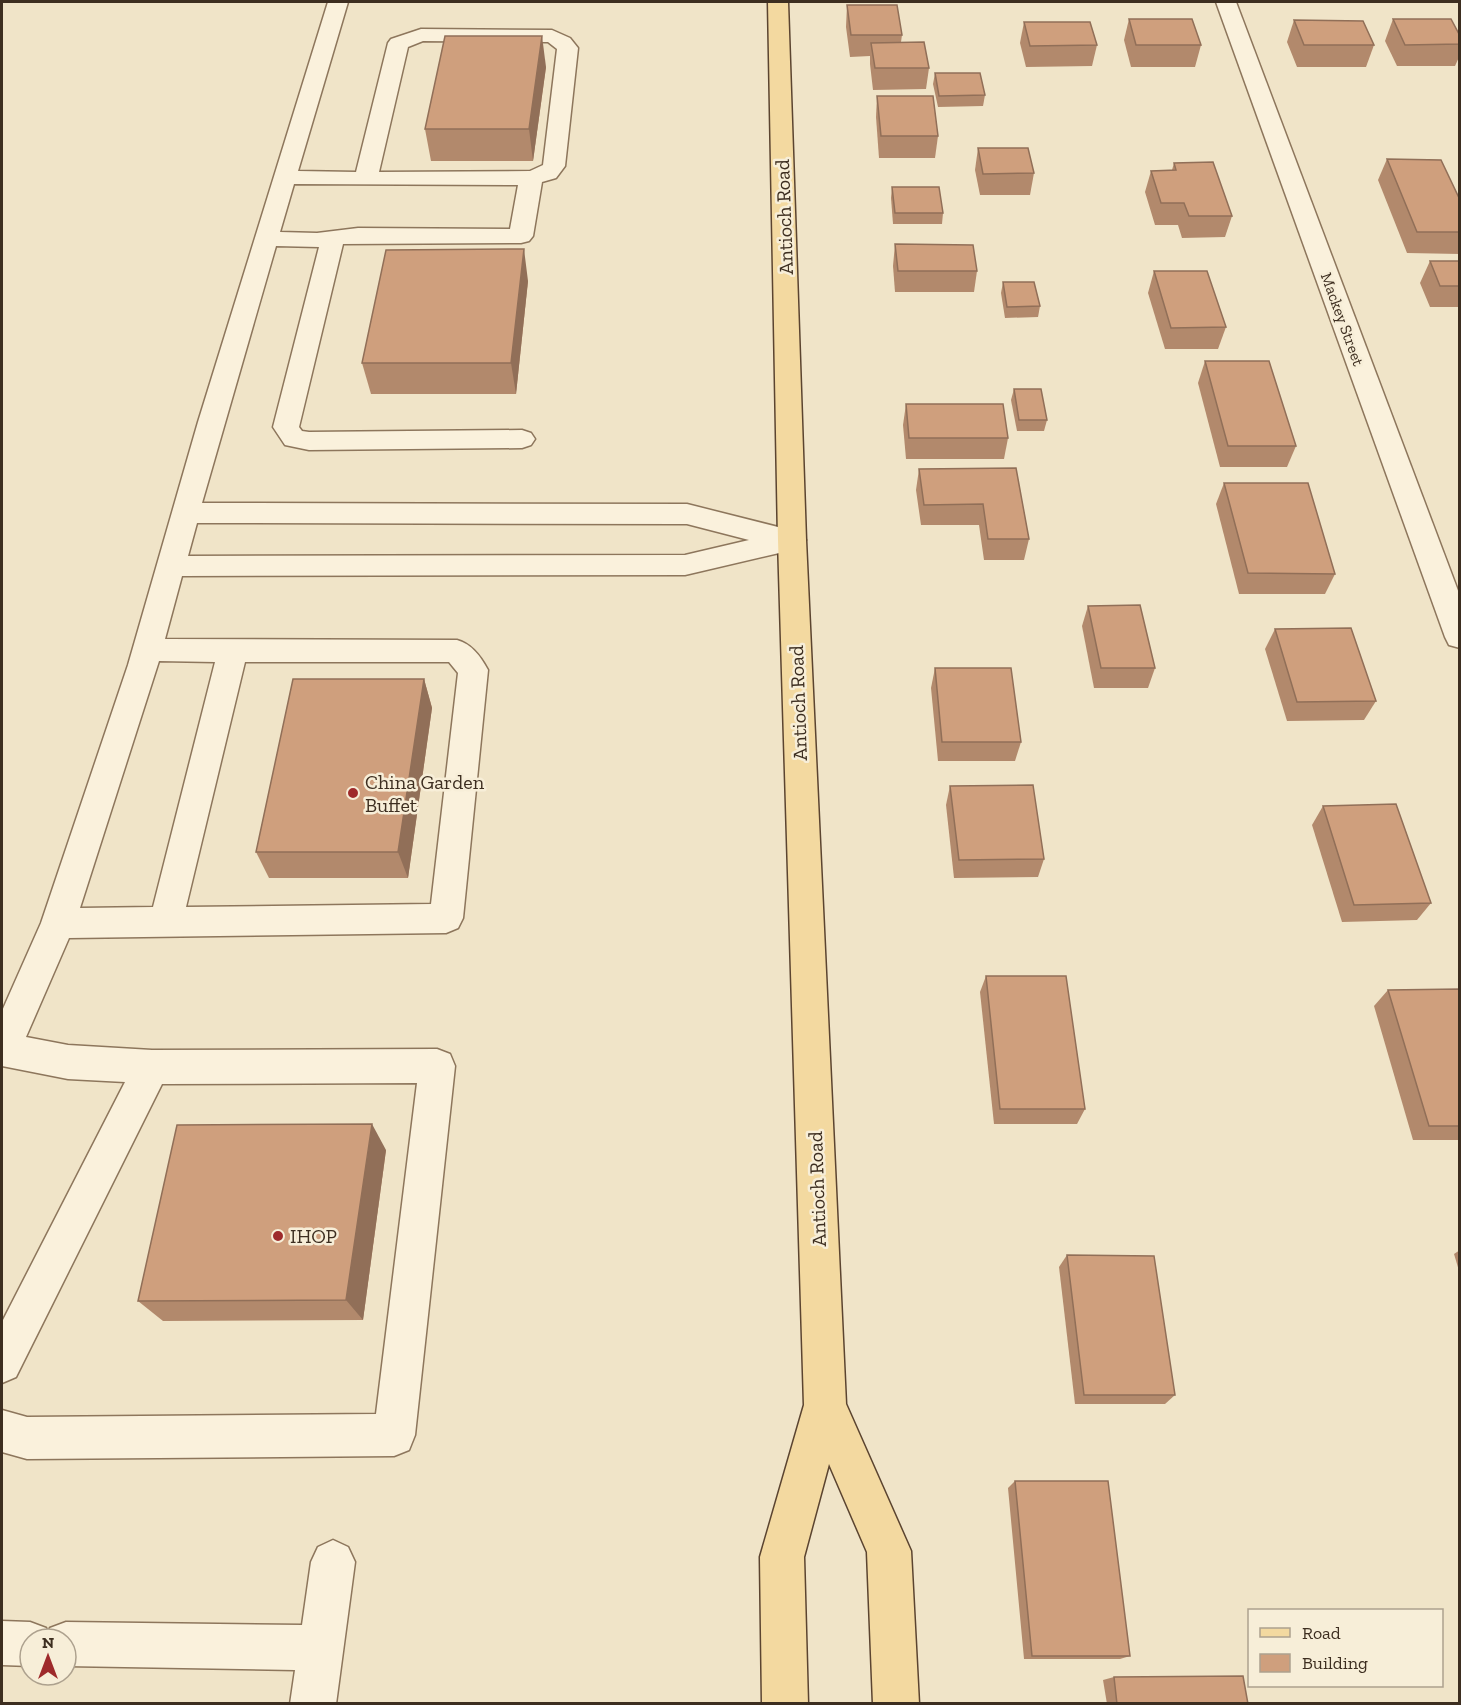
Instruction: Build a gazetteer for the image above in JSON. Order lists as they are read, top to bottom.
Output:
{
  "streets": {
    "main road": ["Antioch Road"],
    "street": ["Mackey Street"]
  },
  "places": ["China Garden Buffet", "IHOP"],
  "legend": ["Road", "Building"],
  "north": "top"
}
